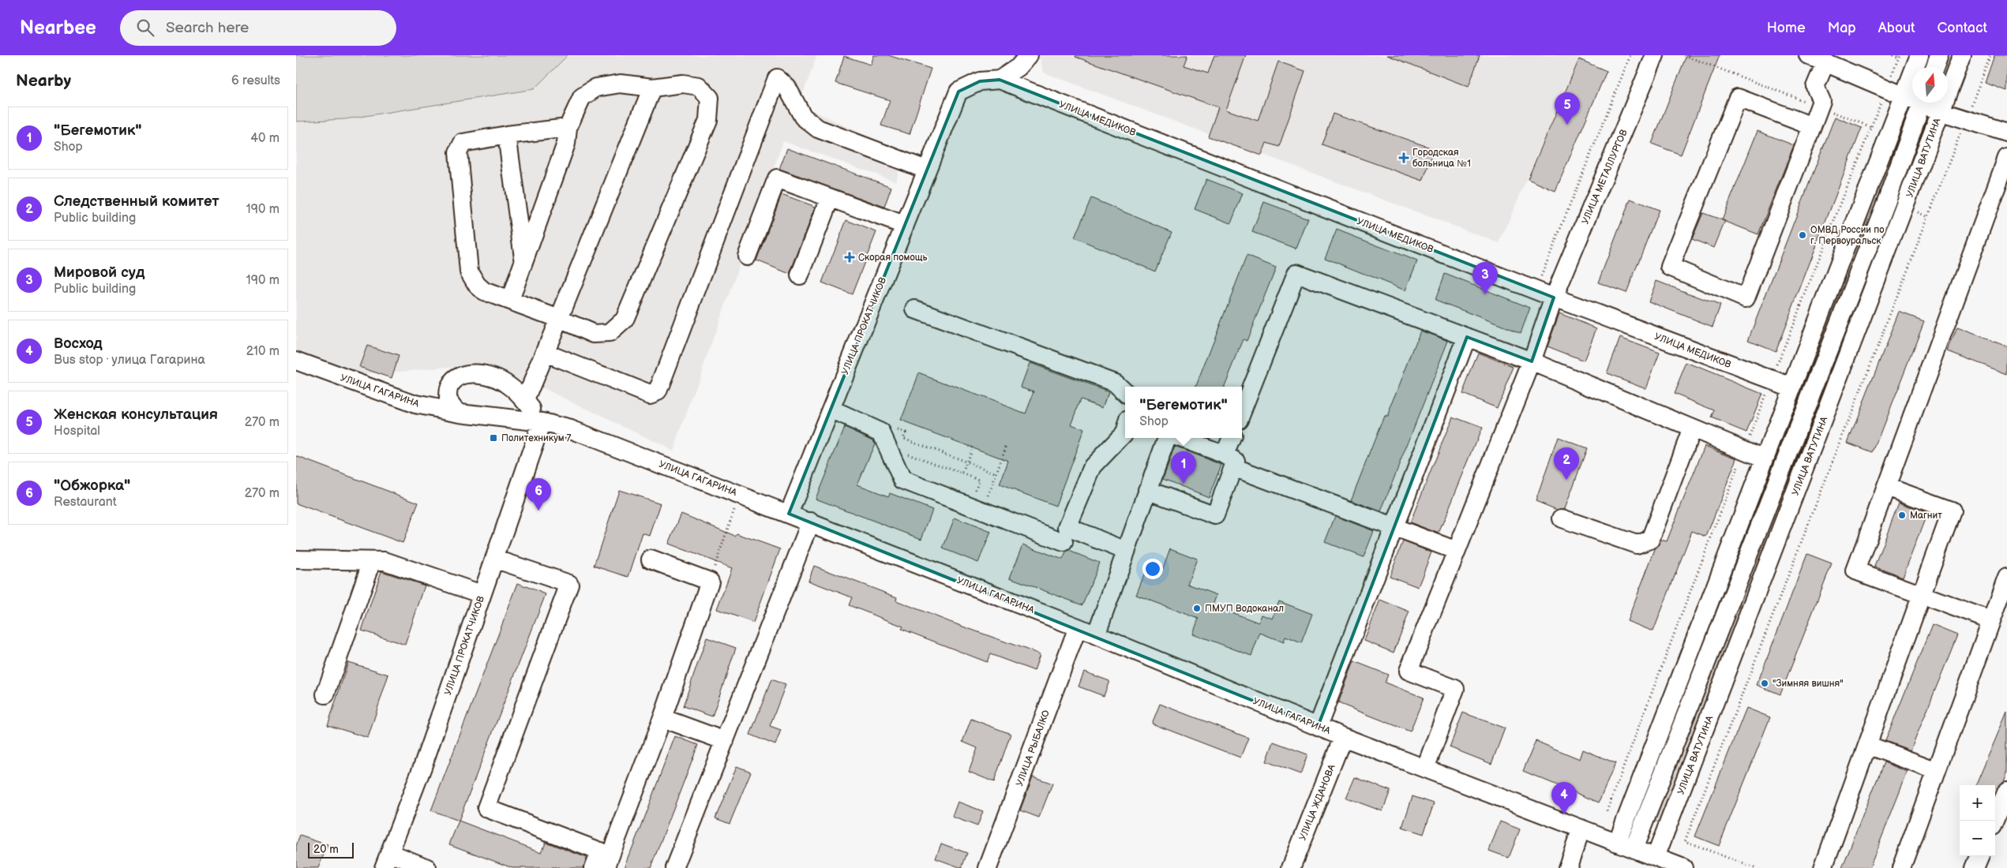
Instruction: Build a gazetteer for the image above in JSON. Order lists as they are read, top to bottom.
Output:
{
  "streets": {
    "street": [
      "УЛИЦА МЕДИКОВ",
      "УЛИЦА ВАТУТИНА",
      "УЛИЦА МЕТАЛЛУРГОВ",
      "УЛИЦА ПРОКАТЧИКОВ",
      "УЛИЦА ГАГАРИНА",
      "УЛИЦА РЫБАЛКО",
      "УЛИЦА ЖДАНОВА"
    ]
  },
  "crossings": [
    ["УЛИЦА МЕДИКОВ", "УЛИЦА МЕТАЛЛУРГОВ"],
    ["УЛИЦА МЕДИКОВ", "УЛИЦА ПРОКАТЧИКОВ"],
    ["УЛИЦА ВАТУТИНА", "УЛИЦА ГАГАРИНА"],
    ["УЛИЦА МЕТАЛЛУРГОВ", "УЛИЦА ГАГАРИНА"],
    ["УЛИЦА ПРОКАТЧИКОВ", "УЛИЦА ГАГАРИНА"],
    ["УЛИЦА ГАГАРИНА", "УЛИЦА РЫБАЛКО"],
    ["УЛИЦА ГАГАРИНА", "УЛИЦА ЖДАНОВА"]
  ],
  "places": {
    "health": ["Городская больница №1", "Скорая помощь"],
    "other": [
      "ОМВД России по г. Первоуральск",
      "Магнит",
      "ПМУП Водоканал",
      "\"Зимняя вишня\""
    ],
    "transit": ["Политехникум 7"]
  },
  "scale_bar": "20 m",
  "north": "top",
  "page": {
    "header": "Nearbee",
    "search": "Search here",
    "nav": [
      "Home",
      "Map",
      "About",
      "Contact"
    ],
    "heading": ["Nearby", "6 results"],
    "pins": [
      "5",
      "3",
      "2",
      "1",
      "6",
      "4"
    ],
    "list": [
      {
        "mark": "1",
        "name": "\"Бегемотик\"",
        "note": "Shop",
        "value": "40 m"
      },
      {
        "mark": "2",
        "name": "Следственный комитет",
        "note": "Public building",
        "value": "190 m"
      },
      {
        "mark": "3",
        "name": "Мировой суд",
        "note": "Public building",
        "value": "190 m"
      },
      {
        "mark": "4",
        "name": "Восход",
        "note": "Bus stop · улица Гагарина",
        "value": "210 m"
      },
      {
        "mark": "5",
        "name": "Женская консультация",
        "note": "Hospital",
        "value": "270 m"
      },
      {
        "mark": "6",
        "name": "\"Обжорка\"",
        "note": "Restaurant",
        "value": "270 m"
      }
    ],
    "popup": ["\"Бегемотик\"", "Shop"],
    "map_buttons": ["+", "−"],
    "scale": "20 m"
  }
}
